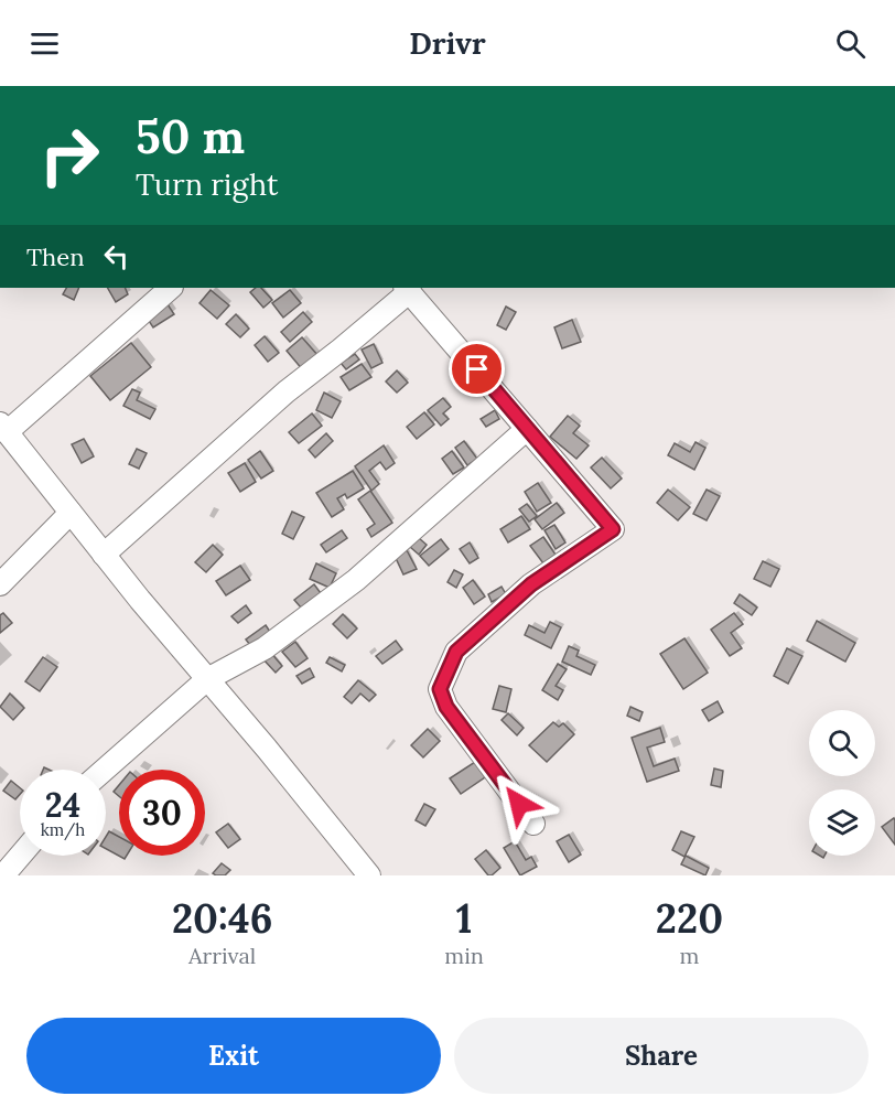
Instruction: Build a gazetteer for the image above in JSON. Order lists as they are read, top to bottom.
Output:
{
  "page": {
    "header": "Drivr",
    "turn": ["50 m", "Turn right"],
    "then": "Then",
    "speed": "24 km/h",
    "limit": "30",
    "eta": [
      "20:46",
      "Arrival",
      "1",
      "min",
      "220",
      "m"
    ],
    "buttons": ["Exit", "Share"]
  }
}
